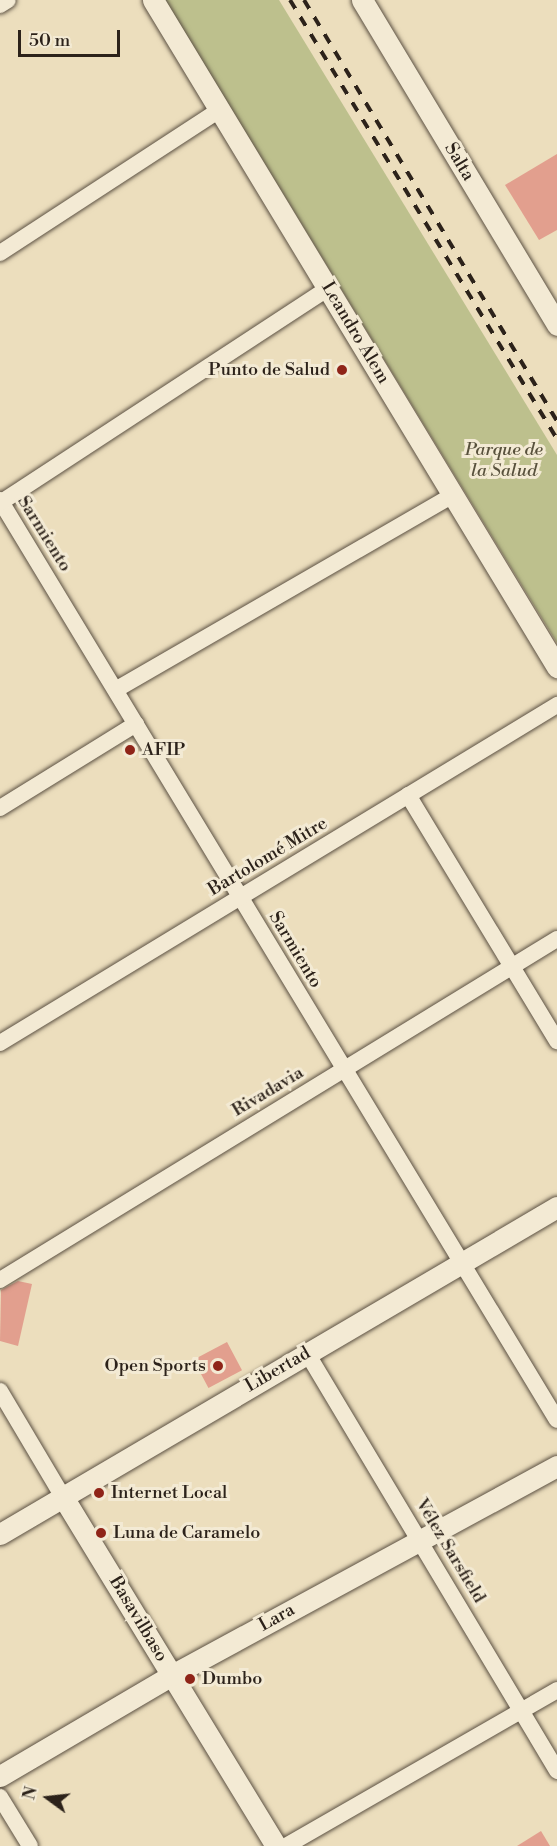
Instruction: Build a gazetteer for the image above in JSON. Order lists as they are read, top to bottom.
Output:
{
  "streets": {
    "street": [
      "Salta",
      "Leandro Alem",
      "Sarmiento",
      "Bartolomé Mitre",
      "Rivadavia",
      "Libertad",
      "Vélez Sarsfield",
      "Lara",
      "Basavilbaso"
    ]
  },
  "crossings": [
    ["Sarmiento", "Bartolomé Mitre"],
    ["Sarmiento", "Rivadavia"],
    ["Sarmiento", "Libertad"],
    ["Libertad", "Vélez Sarsfield"],
    ["Libertad", "Basavilbaso"],
    ["Vélez Sarsfield", "Lara"],
    ["Lara", "Basavilbaso"]
  ],
  "parks": ["Parque de la Salud"],
  "places": [
    "Punto de Salud",
    "AFIP",
    "Open Sports",
    "Internet Local",
    "Luna de Caramelo",
    "Dumbo"
  ],
  "scale_bar": "50 m",
  "north": "left"
}
